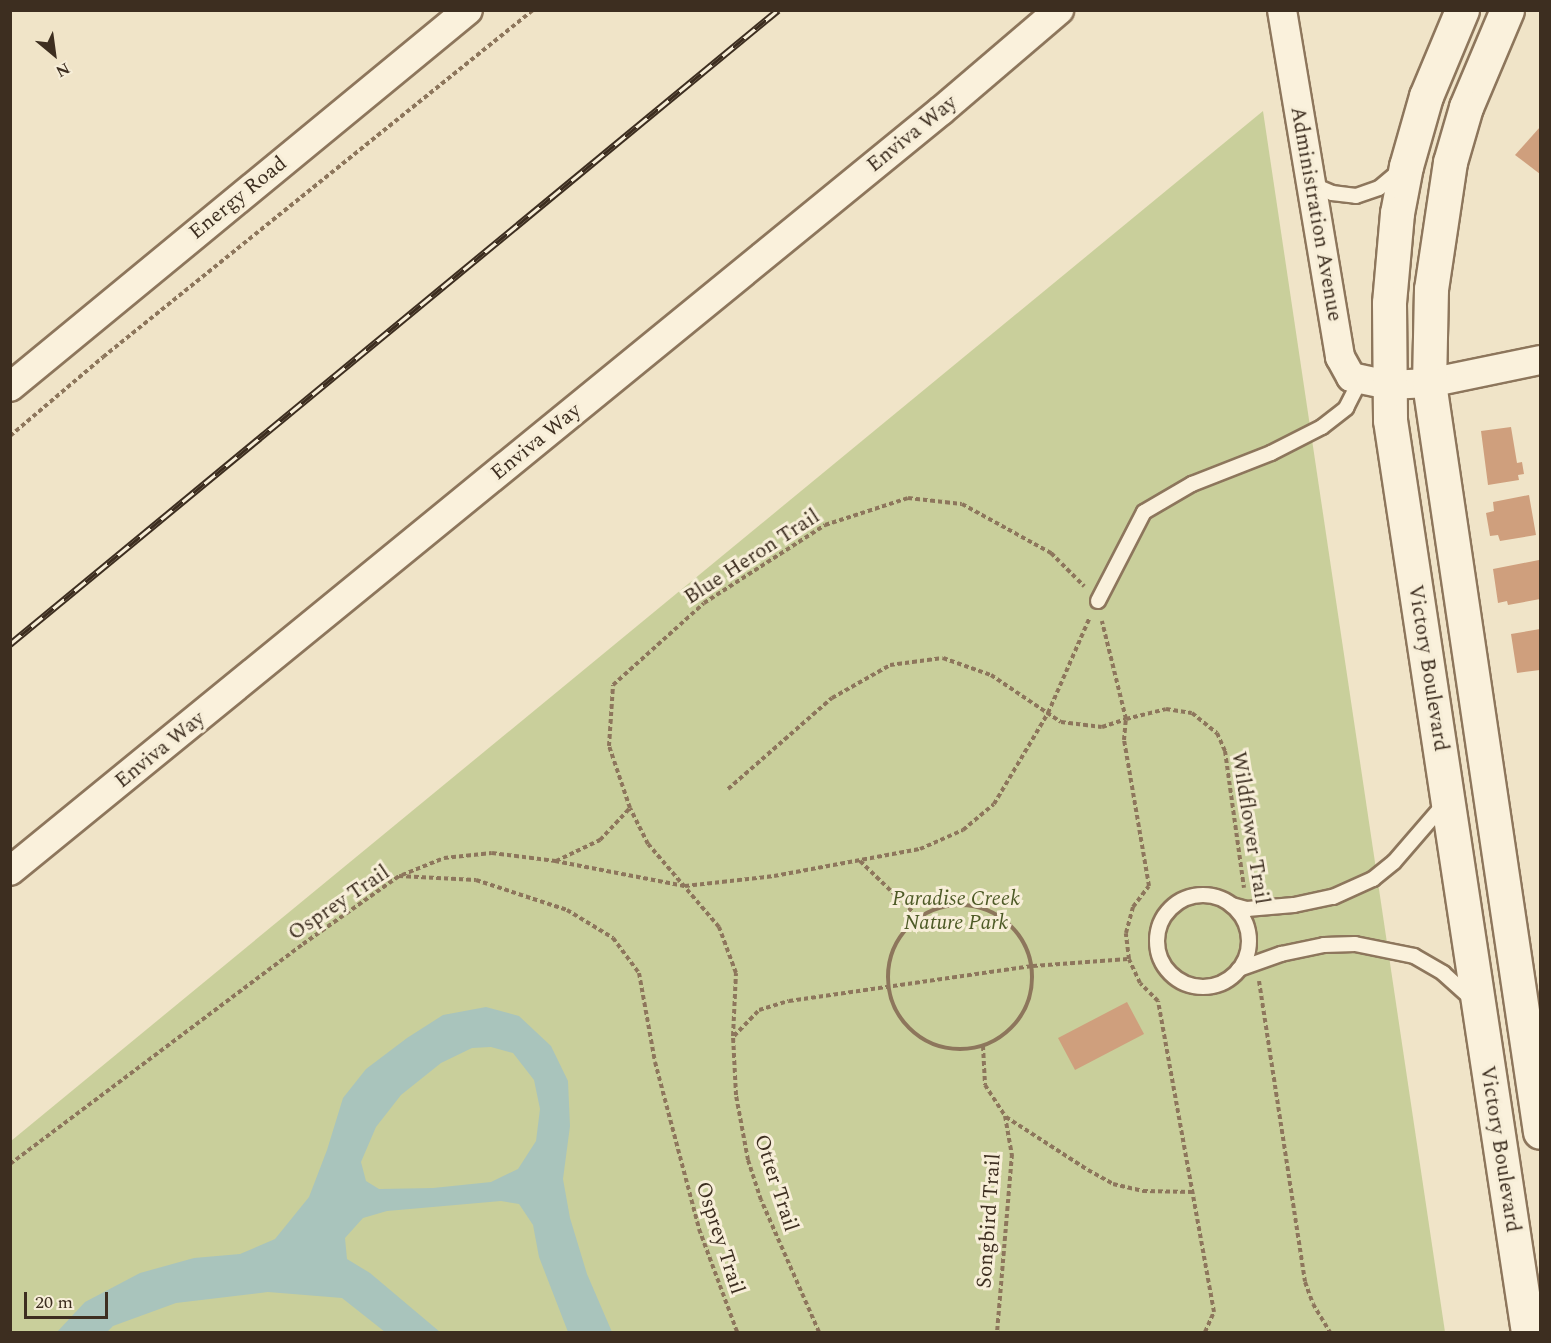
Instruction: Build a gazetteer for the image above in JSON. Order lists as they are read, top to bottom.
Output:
{
  "streets": {
    "main road": ["Victory Boulevard"],
    "street": ["Enviva Way", "Energy Road", "Administration Avenue"],
    "path": [
      "Blue Heron Trail",
      "Wildflower Trail",
      "Osprey Trail",
      "Otter Trail",
      "Songbird Trail"
    ]
  },
  "crossings": [
    ["Administration Avenue", "Victory Boulevard"],
    ["Blue Heron Trail", "Otter Trail"]
  ],
  "parks": ["Paradise Creek Nature Park"],
  "scale_bar": "20 m",
  "north": "bottom right"
}
